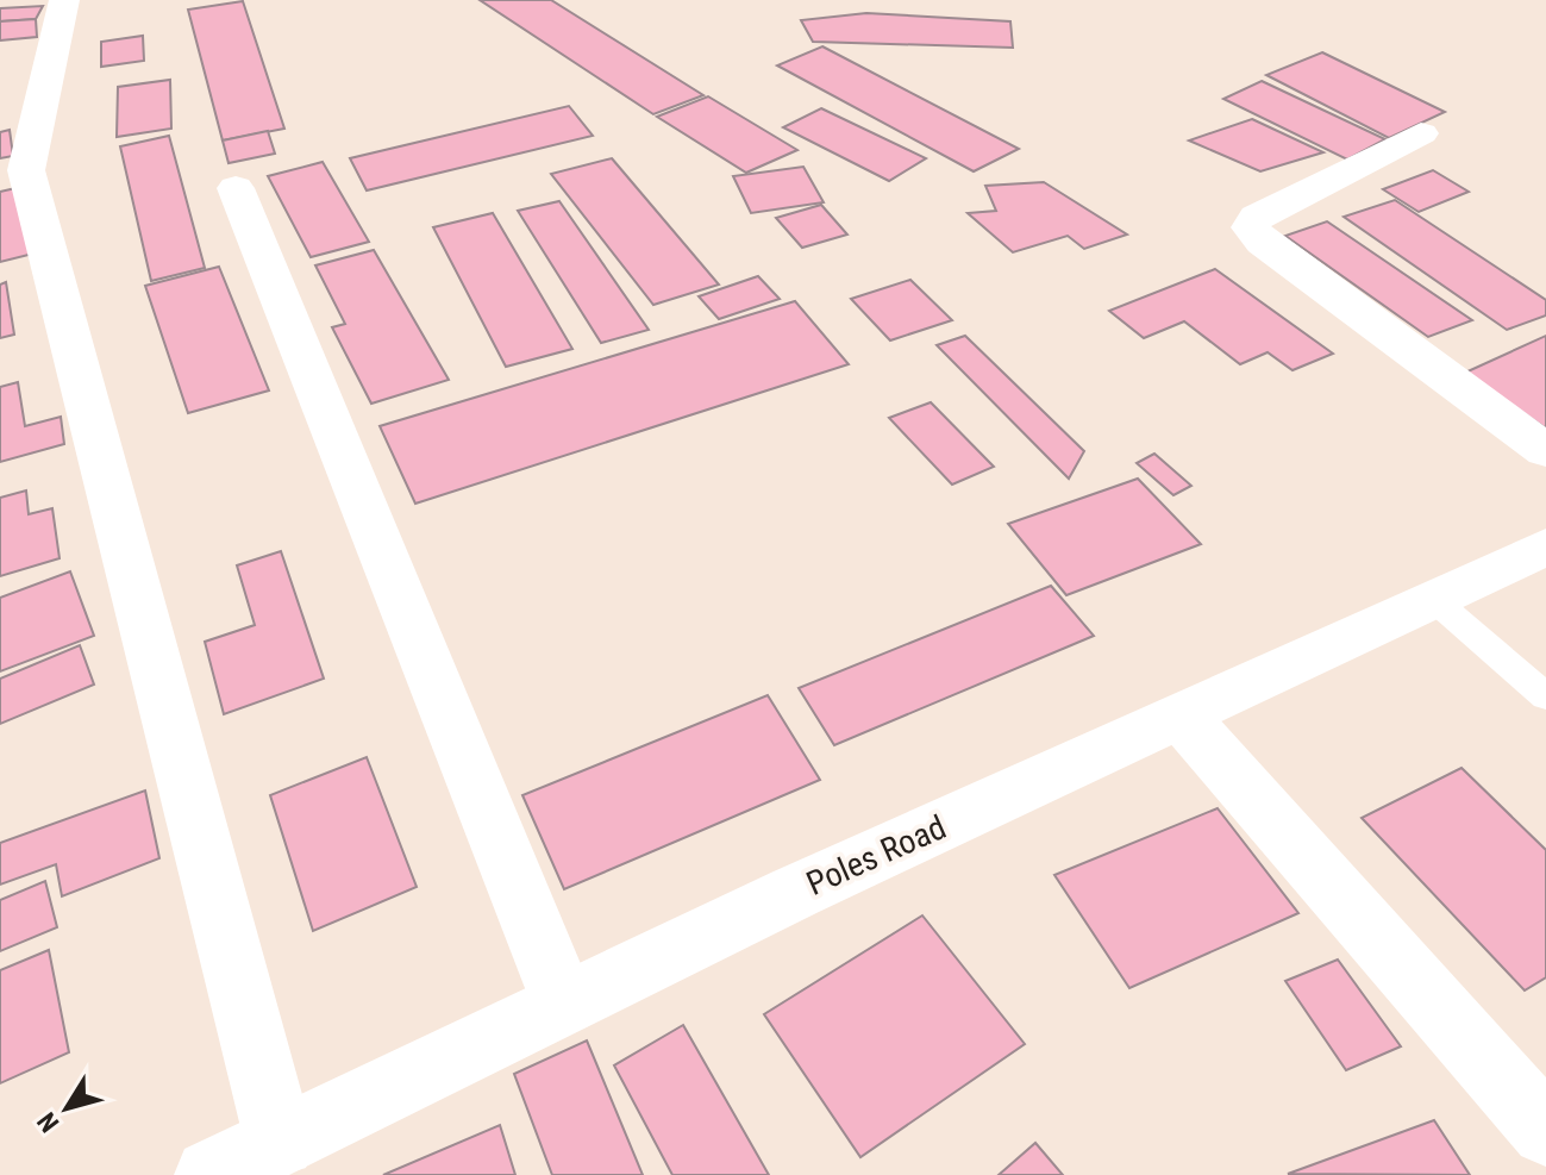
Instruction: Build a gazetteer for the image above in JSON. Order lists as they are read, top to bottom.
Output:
{
  "streets": {
    "street": ["Poles Road"]
  },
  "north": "bottom left"
}
